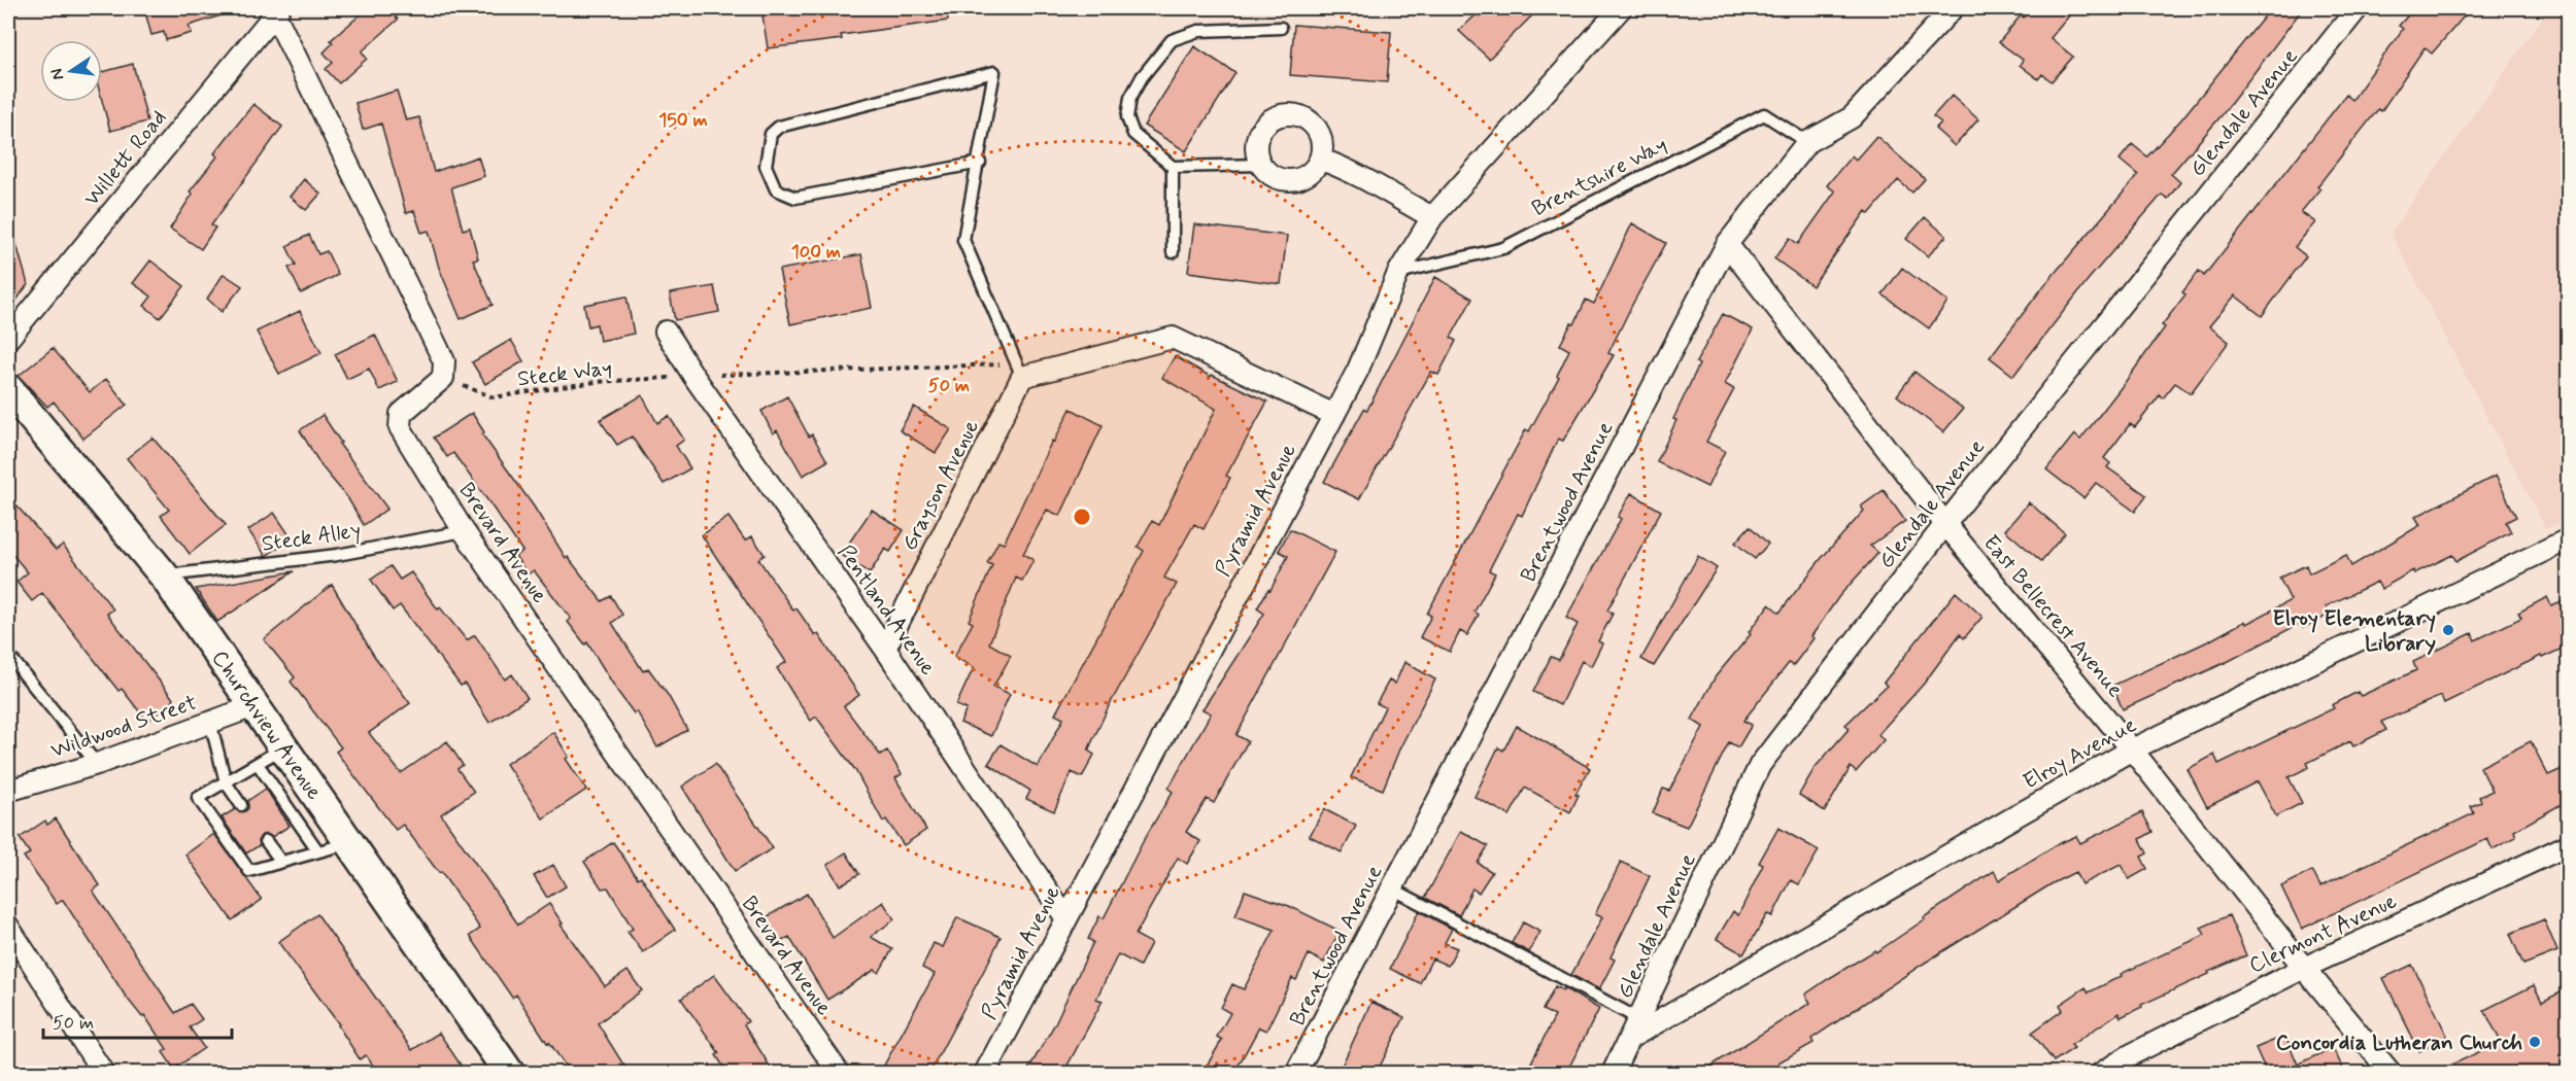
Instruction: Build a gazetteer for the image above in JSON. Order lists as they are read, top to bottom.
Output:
{
  "streets": {
    "street": [
      "Glendale Avenue",
      "Willett Road",
      "Grayson Avenue",
      "Brentwood Avenue",
      "Pyramid Avenue",
      "Brevard Avenue",
      "Pentland Avenue",
      "East Bellecrest Avenue",
      "Churchview Avenue",
      "Wildwood Street",
      "Elroy Avenue",
      "Clermont Avenue"
    ],
    "lane": ["Brentshire Way", "Steck Alley"],
    "path": ["Steck Way"]
  },
  "crossings": [
    ["Glendale Avenue", "East Bellecrest Avenue"],
    ["Glendale Avenue", "Elroy Avenue"],
    ["Brentshire Way", "Brentwood Avenue"],
    ["Brentshire Way", "Pyramid Avenue"],
    ["Steck Way", "Grayson Avenue"],
    ["Steck Way", "Brevard Avenue"],
    ["Steck Way", "Pentland Avenue"],
    ["Grayson Avenue", "Pentland Avenue"],
    ["Brentwood Avenue", "East Bellecrest Avenue"],
    ["Pyramid Avenue", "Pentland Avenue"],
    ["Steck Alley", "Brevard Avenue"],
    ["Steck Alley", "Churchview Avenue"],
    ["East Bellecrest Avenue", "Elroy Avenue"],
    ["East Bellecrest Avenue", "Clermont Avenue"],
    ["Churchview Avenue", "Wildwood Street"]
  ],
  "places": ["Elroy Elementary Library", "Concordia Lutheran Church"],
  "scale_bar": "50 m",
  "north": "left",
  "rings": ["150 m", "100 m", "50 m"]
}
